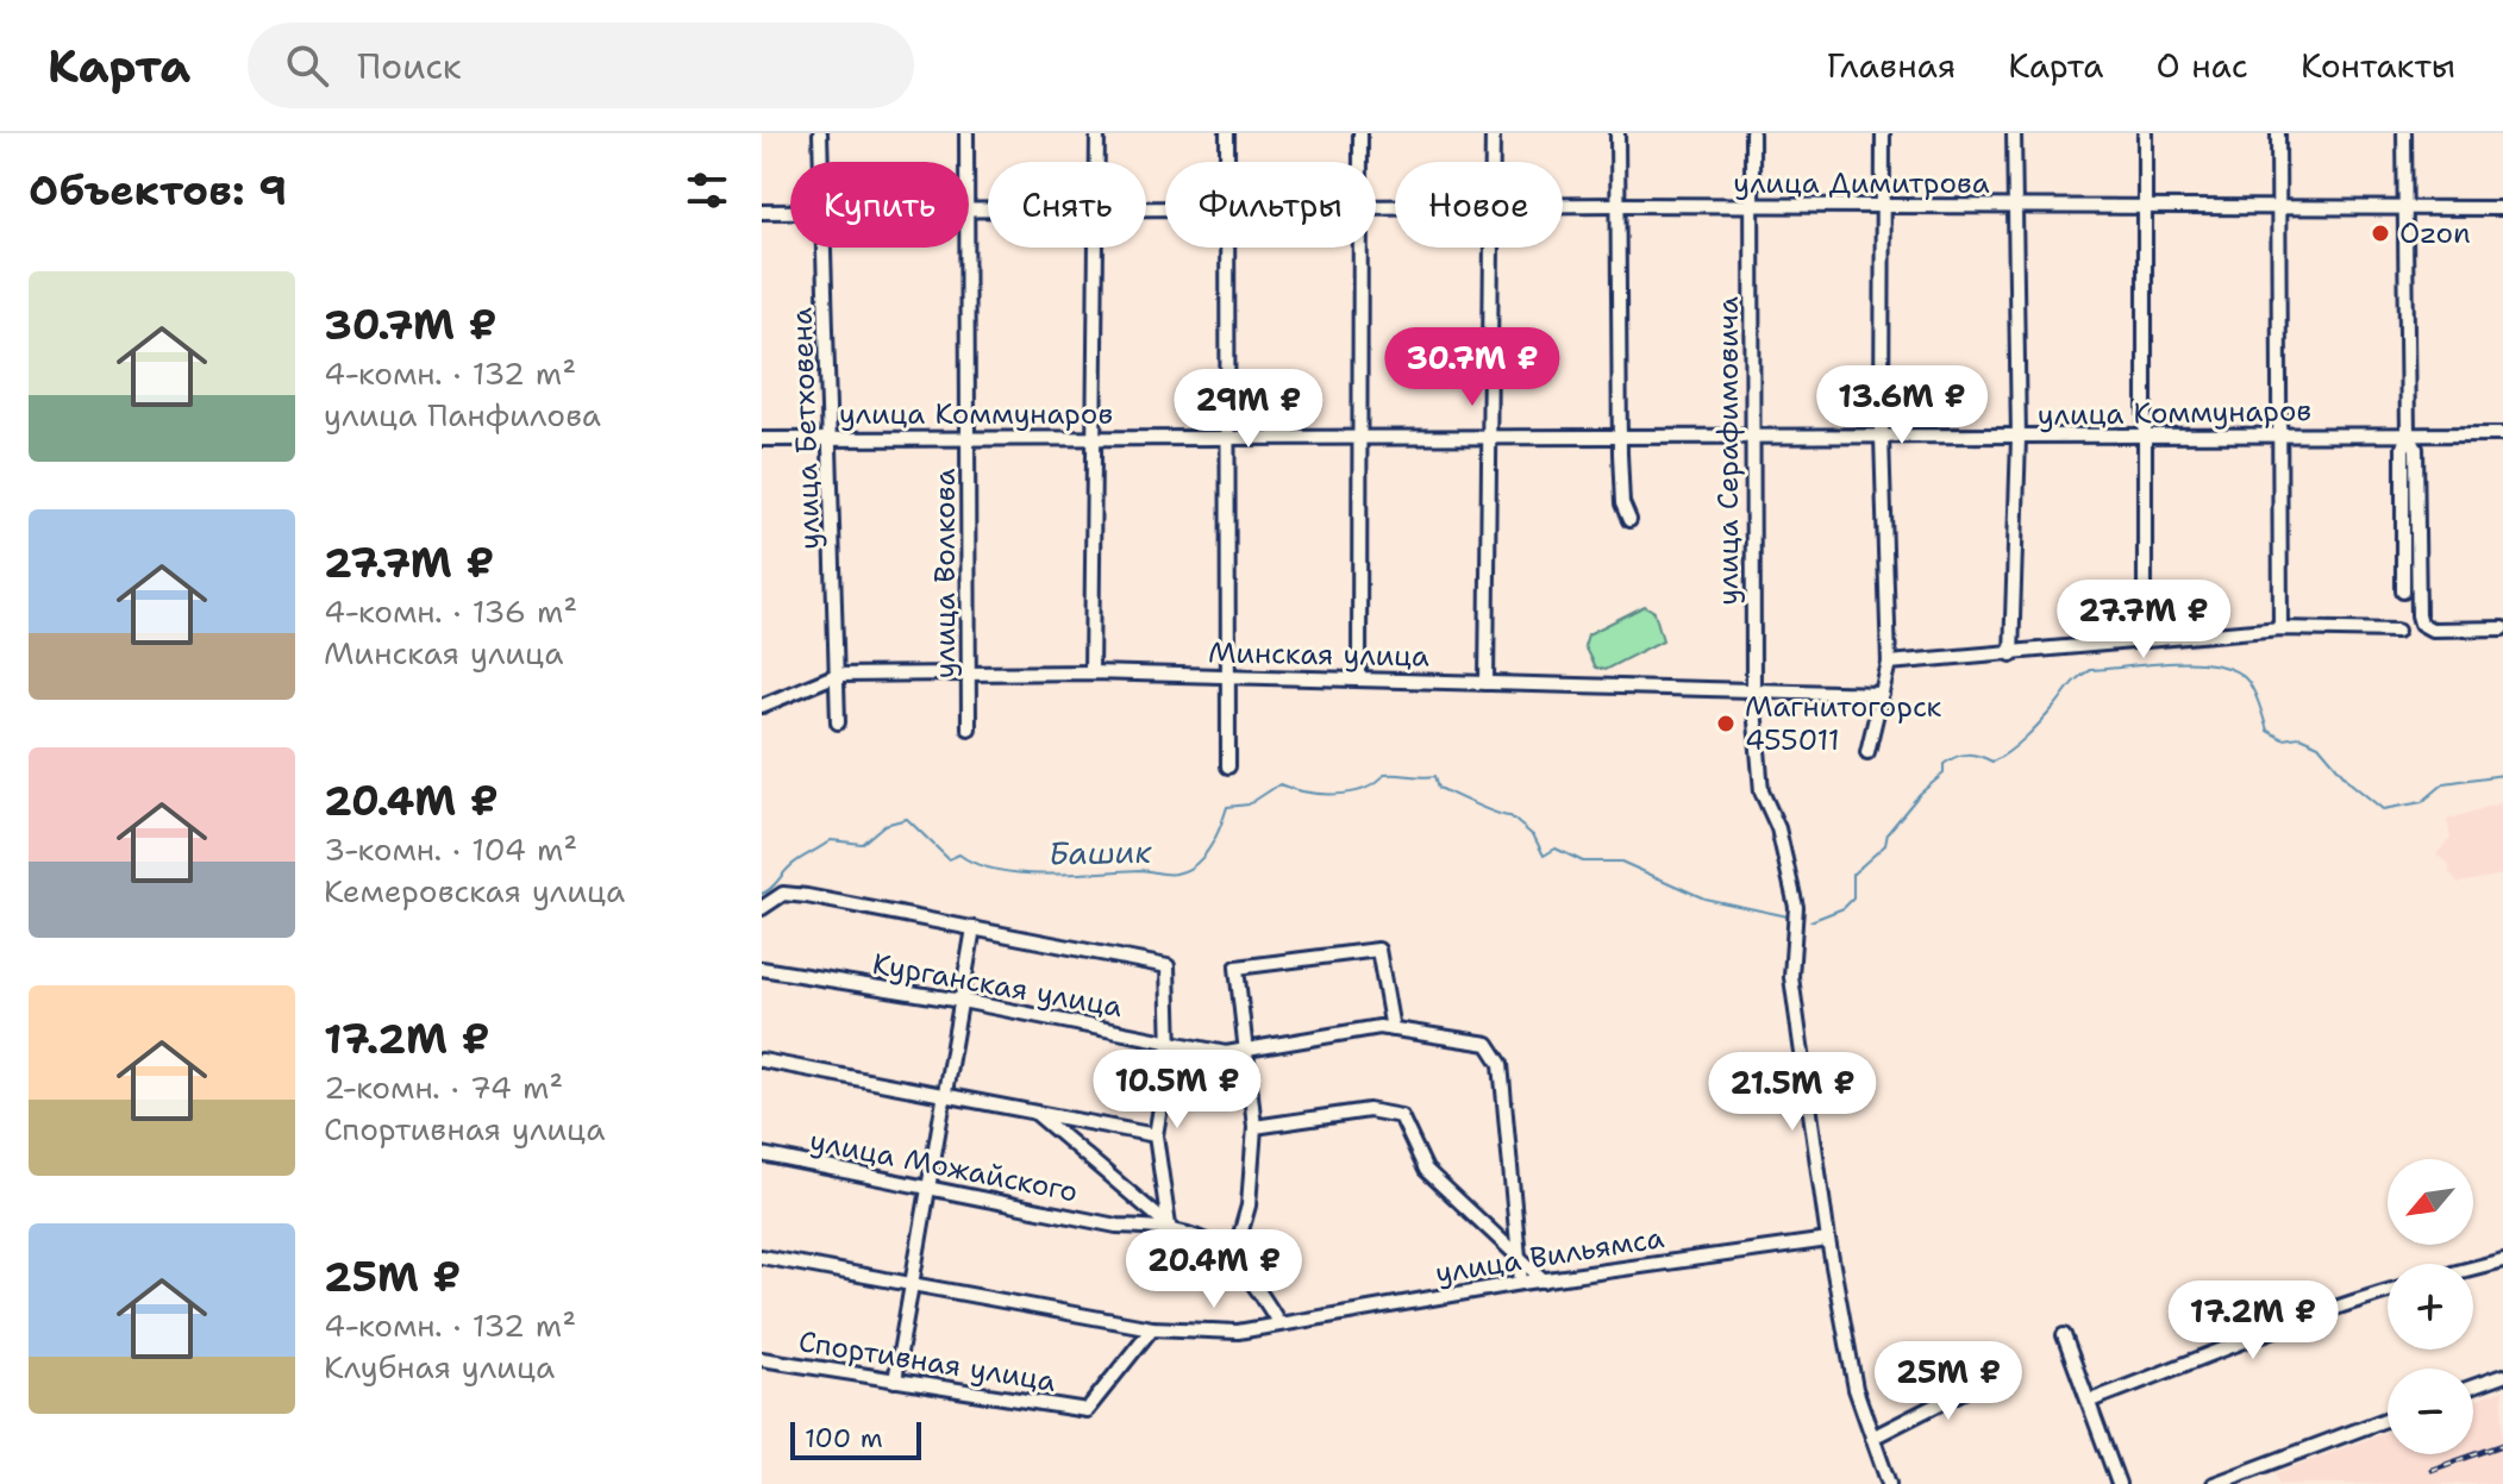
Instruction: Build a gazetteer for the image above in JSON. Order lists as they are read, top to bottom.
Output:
{
  "streets": {
    "street": [
      "улица Димитрова",
      "улица Коммунаров",
      "улица Бетховена",
      "улица Серафимовича",
      "улица Волкова",
      "Минская улица",
      "Курганская улица",
      "улица Можайского",
      "улица Вильямса",
      "Спортивная улица"
    ]
  },
  "crossings": [
    ["улица Димитрова", "улица Серафимовича"],
    ["улица Коммунаров", "улица Бетховена"],
    ["улица Коммунаров", "улица Серафимовича"],
    ["улица Коммунаров", "улица Волкова"],
    ["улица Бетховена", "Минская улица"],
    ["улица Серафимовича", "Минская улица"],
    ["улица Серафимовича", "улица Вильямса"],
    ["улица Волкова", "Минская улица"],
    ["улица Вильямса", "Спортивная улица"]
  ],
  "water": ["Башик"],
  "places": ["Ozon", "Магнитогорск 455011"],
  "scale_bar": "100 m",
  "north": "bottom left",
  "page": {
    "header": "Карта",
    "search": "Поиск",
    "nav": [
      "Главная",
      "Карта",
      "О нас",
      "Контакты"
    ],
    "heading": "Объектов: 9",
    "chip": [
      "Купить",
      "Снять",
      "Фильтры",
      "Новое"
    ],
    "list": [
      {
        "name": "30.7M ₽",
        "note": "4-комн. · 132 m² · улица Панфилова"
      },
      {
        "name": "27.7M ₽",
        "note": "4-комн. · 136 m² · Минская улица"
      },
      {
        "name": "20.4M ₽",
        "note": "3-комн. · 104 m² · Кемеровская улица"
      },
      {
        "name": "17.2M ₽",
        "note": "2-комн. · 74 m² · Спортивная улица"
      },
      {
        "name": "25M ₽",
        "note": "4-комн. · 132 m² · Клубная улица"
      }
    ],
    "price": [
      "30.7M ₽",
      "13.6M ₽",
      "29M ₽",
      "27.7M ₽",
      "10.5M ₽",
      "21.5M ₽",
      "20.4M ₽",
      "17.2M ₽",
      "25M ₽"
    ],
    "map_buttons": ["+", "−"],
    "scale": "100 m"
  }
}
